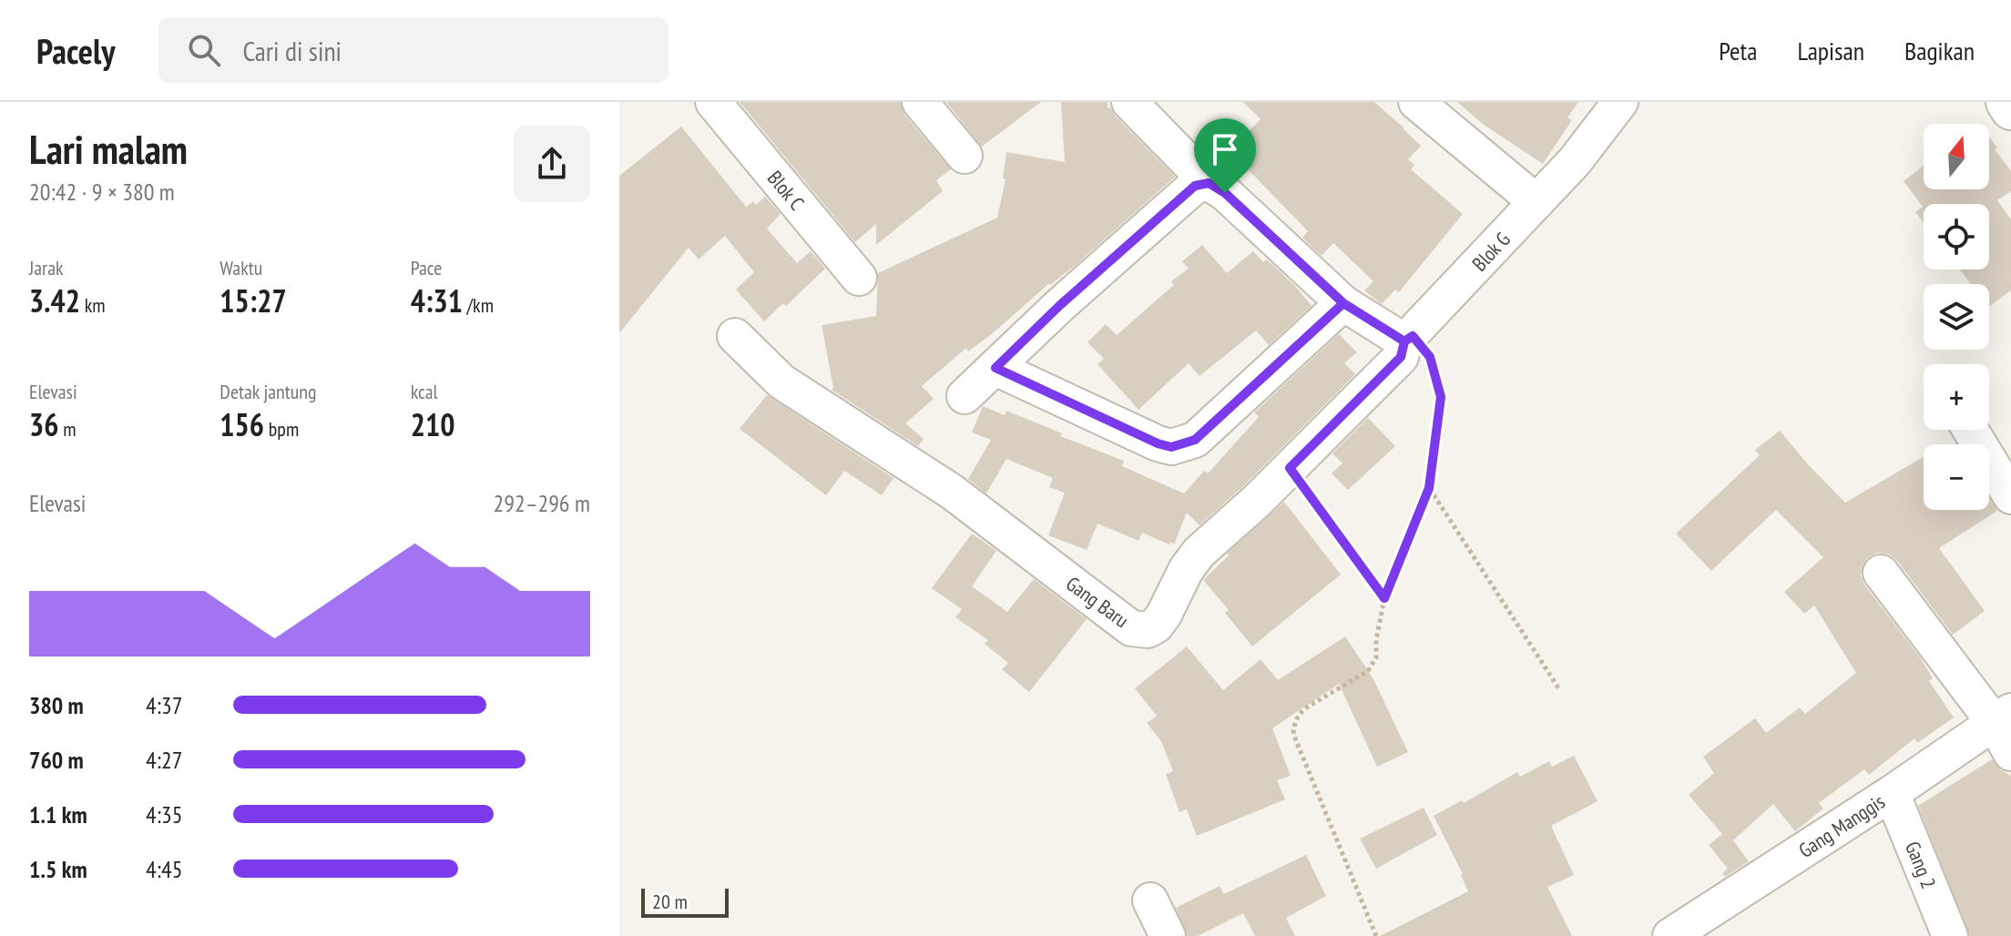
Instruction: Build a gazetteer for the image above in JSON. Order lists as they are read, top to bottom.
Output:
{
  "streets": {
    "street": [
      "Blok C",
      "Blok G",
      "Gang Baru",
      "Gang Manggis",
      "Gang 2"
    ]
  },
  "crossings": [
    ["Blok G", "Gang Baru"],
    ["Gang Manggis", "Gang 2"]
  ],
  "scale_bar": "20 m",
  "north": "top",
  "page": {
    "header": "Pacely",
    "search": "Cari di sini",
    "nav": ["Peta", "Lapisan", "Bagikan"],
    "heading": ["Lari malam", "20:42 · 9 × 380 m"],
    "map_buttons": ["+", "−"],
    "stats": [
      ["Jarak", "3.42 km"],
      ["Waktu", "15:27"],
      ["Pace", "4:31 /km"],
      ["Elevasi", "36 m"],
      ["Detak jantung", "156 bpm"],
      ["kcal", "210"]
    ],
    "chart": ["Elevasi", "292–296 m"],
    "list": [
      {
        "name": "380 m",
        "note": "4:37"
      },
      {
        "name": "760 m",
        "note": "4:27"
      },
      {
        "name": "1.1 km",
        "note": "4:35"
      },
      {
        "name": "1.5 km",
        "note": "4:45"
      }
    ],
    "scale": "20 m"
  }
}
